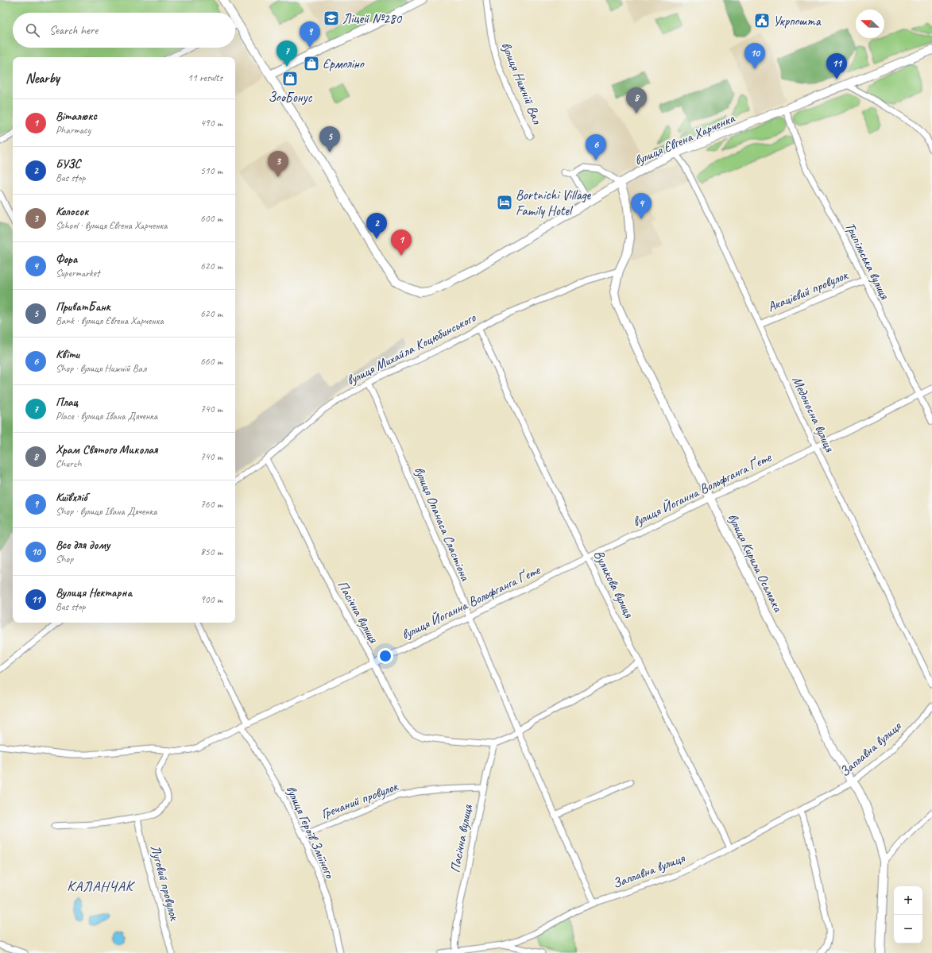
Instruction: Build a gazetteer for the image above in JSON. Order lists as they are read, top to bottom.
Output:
{
  "streets": {
    "street": [
      "вулиця Нижній Вал",
      "вулиця Євгена Харченка",
      "Трипільська вулиця",
      "Акацієвий провулок",
      "вулиця Михайла Коцюбинського",
      "Медоносна вулиця",
      "вулиця Йоганна Вольфганга Ґете",
      "вулиця Опанаса Сластіона",
      "вулиця Кирила Осьмака",
      "Вуликова вулиця",
      "Пасічна вулиця",
      "Заплавна вулиця",
      "Гречаний провулок",
      "вулиця Героїв Зміїного",
      "Луговий провулок"
    ]
  },
  "crossings": [
    ["вулиця Євгена Харченка", "Трипільська вулиця"],
    ["вулиця Євгена Харченка", "Медоносна вулиця"],
    ["вулиця Євгена Харченка", "вулиця Кирила Осьмака"],
    ["Трипільська вулиця", "Акацієвий провулок"],
    ["Трипільська вулиця", "вулиця Йоганна Вольфганга Ґете"],
    ["Акацієвий провулок", "Медоносна вулиця"],
    ["вулиця Михайла Коцюбинського", "вулиця Опанаса Сластіона"],
    ["вулиця Михайла Коцюбинського", "вулиця Кирила Осьмака"],
    ["вулиця Михайла Коцюбинського", "Вуликова вулиця"],
    ["вулиця Михайла Коцюбинського", "Пасічна вулиця"],
    ["Медоносна вулиця", "вулиця Йоганна Вольфганга Ґете"],
    ["вулиця Йоганна Вольфганга Ґете", "вулиця Опанаса Сластіона"],
    ["вулиця Йоганна Вольфганга Ґете", "вулиця Кирила Осьмака"],
    ["вулиця Йоганна Вольфганга Ґете", "Вуликова вулиця"],
    ["вулиця Йоганна Вольфганга Ґете", "Пасічна вулиця"],
    ["вулиця Йоганна Вольфганга Ґете", "вулиця Героїв Зміїного"],
    ["вулиця Опанаса Сластіона", "Заплавна вулиця"],
    ["вулиця Кирила Осьмака", "Заплавна вулиця"],
    ["Вуликова вулиця", "Заплавна вулиця"],
    ["Пасічна вулиця", "Гречаний провулок"],
    ["Гречаний провулок", "вулиця Героїв Зміїного"]
  ],
  "districts": ["КАЛАНЧАК"],
  "places": {
    "school or university": ["Ліцей №280"],
    "public building": ["Укрпошта"],
    "shop": ["Єрмоліно", "ЗооБонус"],
    "hotel": ["Bortnichi Village Family Hotel"]
  },
  "north": "left",
  "page": {
    "search": "Search here",
    "pins": [
      "9",
      "7",
      "10",
      "11",
      "8",
      "5",
      "6",
      "3",
      "4",
      "2",
      "1"
    ],
    "heading": ["Nearby", "11 results"],
    "list": [
      {
        "mark": "1",
        "name": "Віталюкс",
        "note": "Pharmacy",
        "value": "490 m"
      },
      {
        "mark": "2",
        "name": "БУЗС",
        "note": "Bus stop",
        "value": "510 m"
      },
      {
        "mark": "3",
        "name": "Колосок",
        "note": "School · вулиця Євгена Харченка",
        "value": "600 m"
      },
      {
        "mark": "4",
        "name": "Фора",
        "note": "Supermarket",
        "value": "620 m"
      },
      {
        "mark": "5",
        "name": "ПриватБанк",
        "note": "Bank · вулиця Євгена Харченка",
        "value": "620 m"
      },
      {
        "mark": "6",
        "name": "Квіти",
        "note": "Shop · вулиця Нижній Вал",
        "value": "660 m"
      },
      {
        "mark": "7",
        "name": "Плац",
        "note": "Place · вулиця Івана Дяченка",
        "value": "740 m"
      },
      {
        "mark": "8",
        "name": "Храм Святого Миколая",
        "note": "Church",
        "value": "740 m"
      },
      {
        "mark": "9",
        "name": "Київхліб",
        "note": "Shop · вулиця Івана Дяченка",
        "value": "760 m"
      },
      {
        "mark": "10",
        "name": "Все для дому",
        "note": "Shop",
        "value": "850 m"
      },
      {
        "mark": "11",
        "name": "Вулиця Нектарна",
        "note": "Bus stop",
        "value": "900 m"
      }
    ],
    "map_buttons": ["+", "−"]
  }
}
